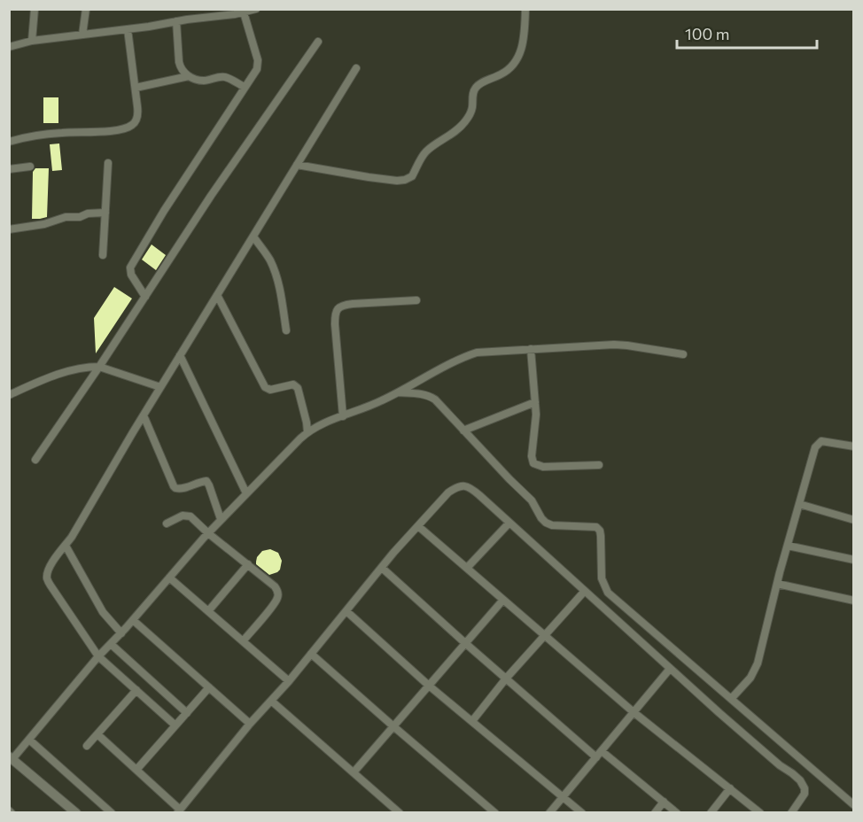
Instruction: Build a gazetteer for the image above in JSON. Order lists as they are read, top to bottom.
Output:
{
  "scale_bar": "100 m"
}
